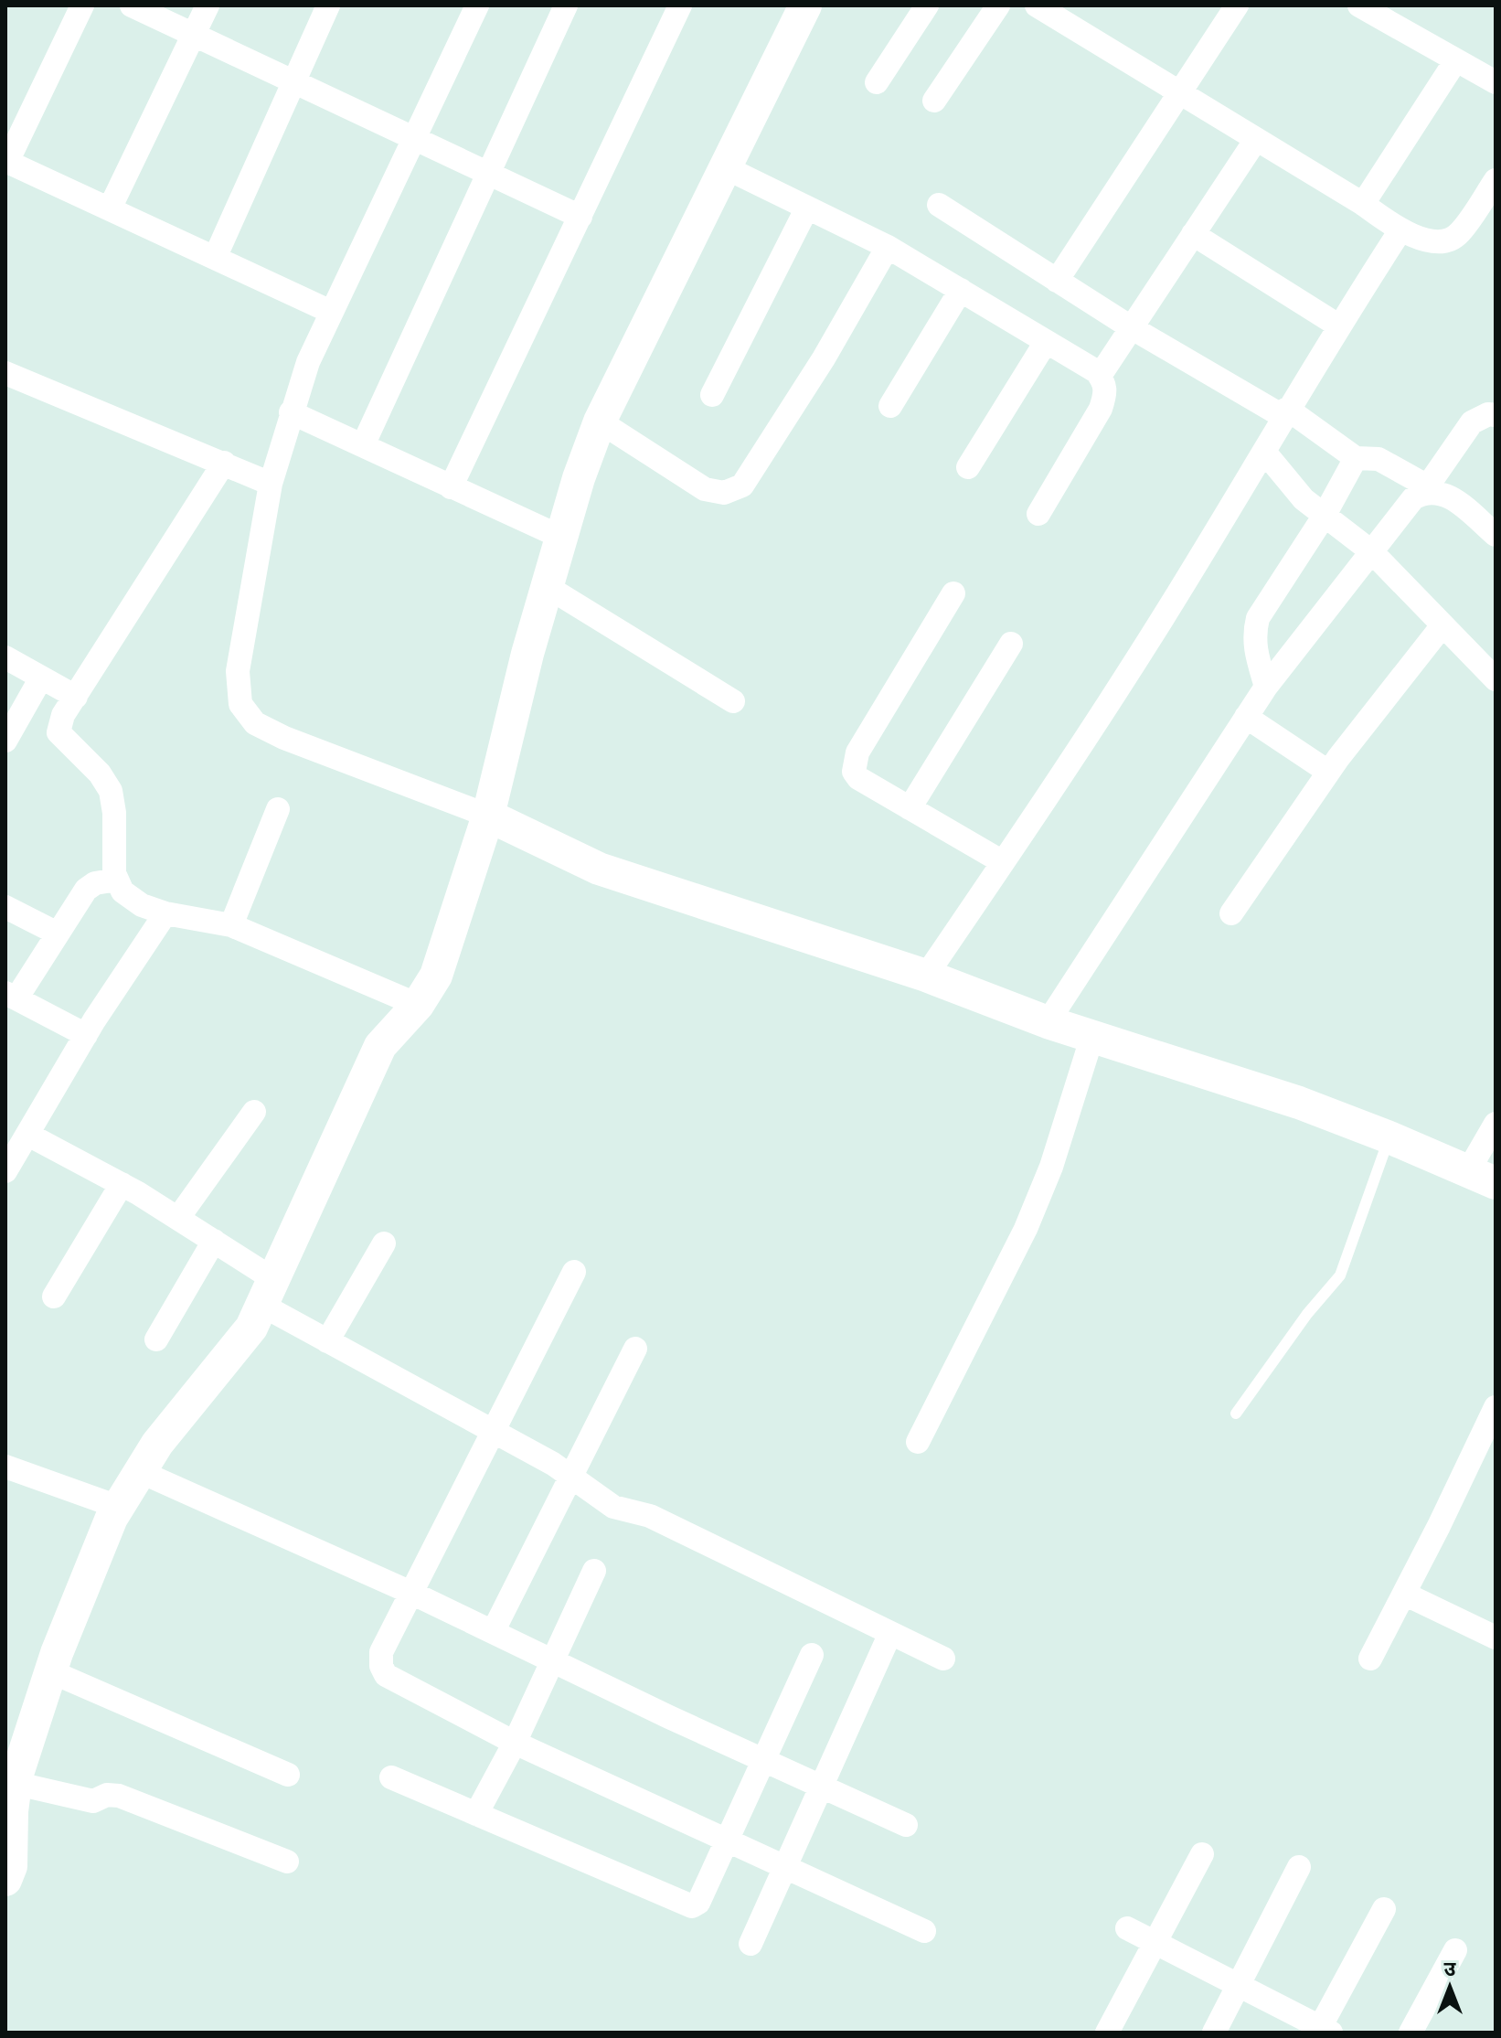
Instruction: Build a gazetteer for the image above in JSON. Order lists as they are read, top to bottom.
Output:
{
  "north": "top"
}
